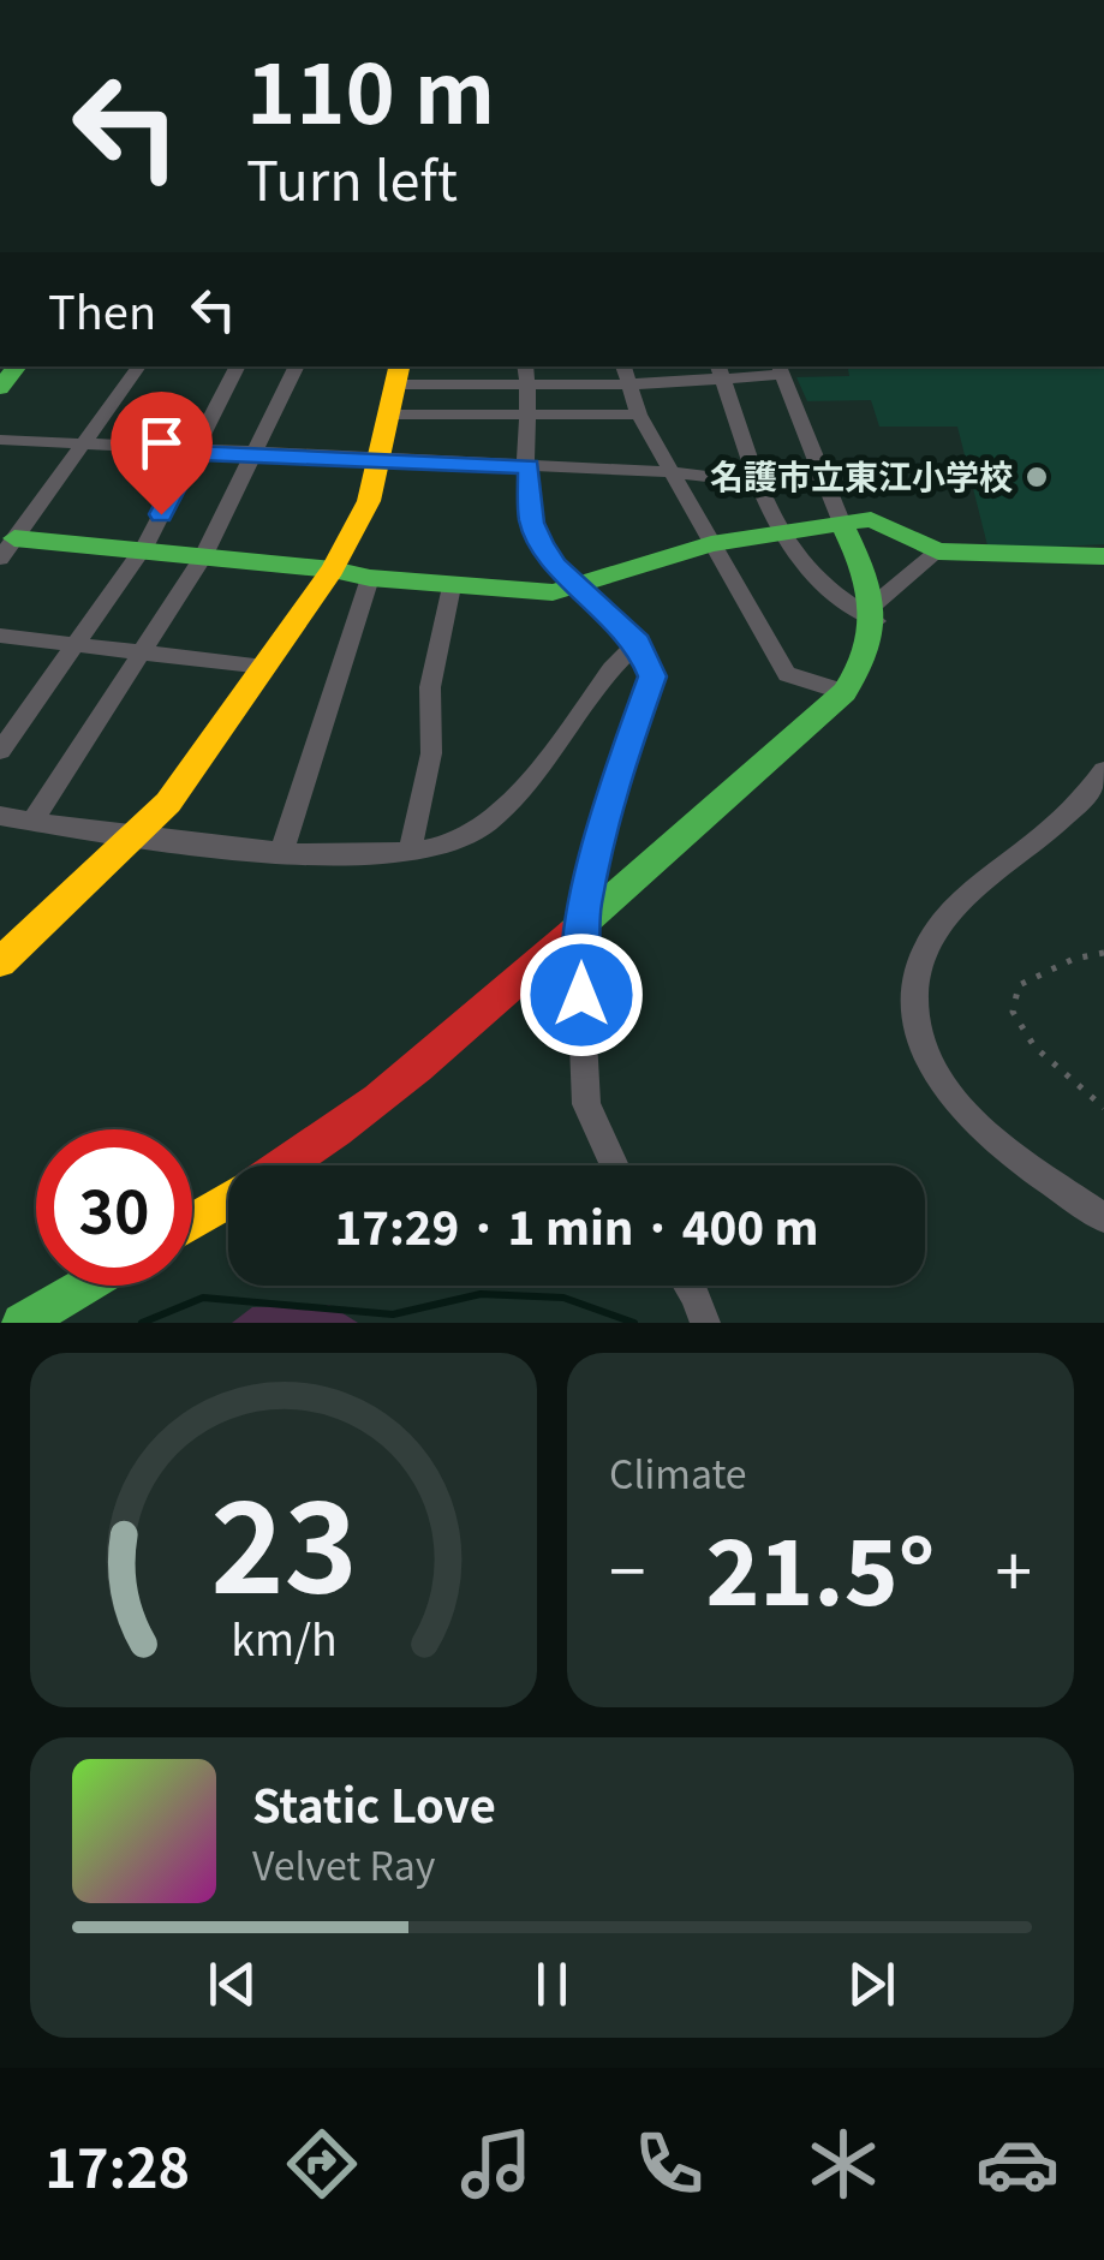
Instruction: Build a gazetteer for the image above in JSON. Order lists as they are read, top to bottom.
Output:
{
  "places": ["名護市立東江小学校"],
  "page": {
    "turn": ["110 m", "Turn left"],
    "then": "Then",
    "limit": "30",
    "trip": "17:29 · 1 min · 400 m",
    "tile": "Climate",
    "heat": ["−", "21.5°", "+"],
    "song": ["Static Love", "Velvet Ray"],
    "tabs": "17:28",
    "gauge": ["23", "km/h"]
  }
}
